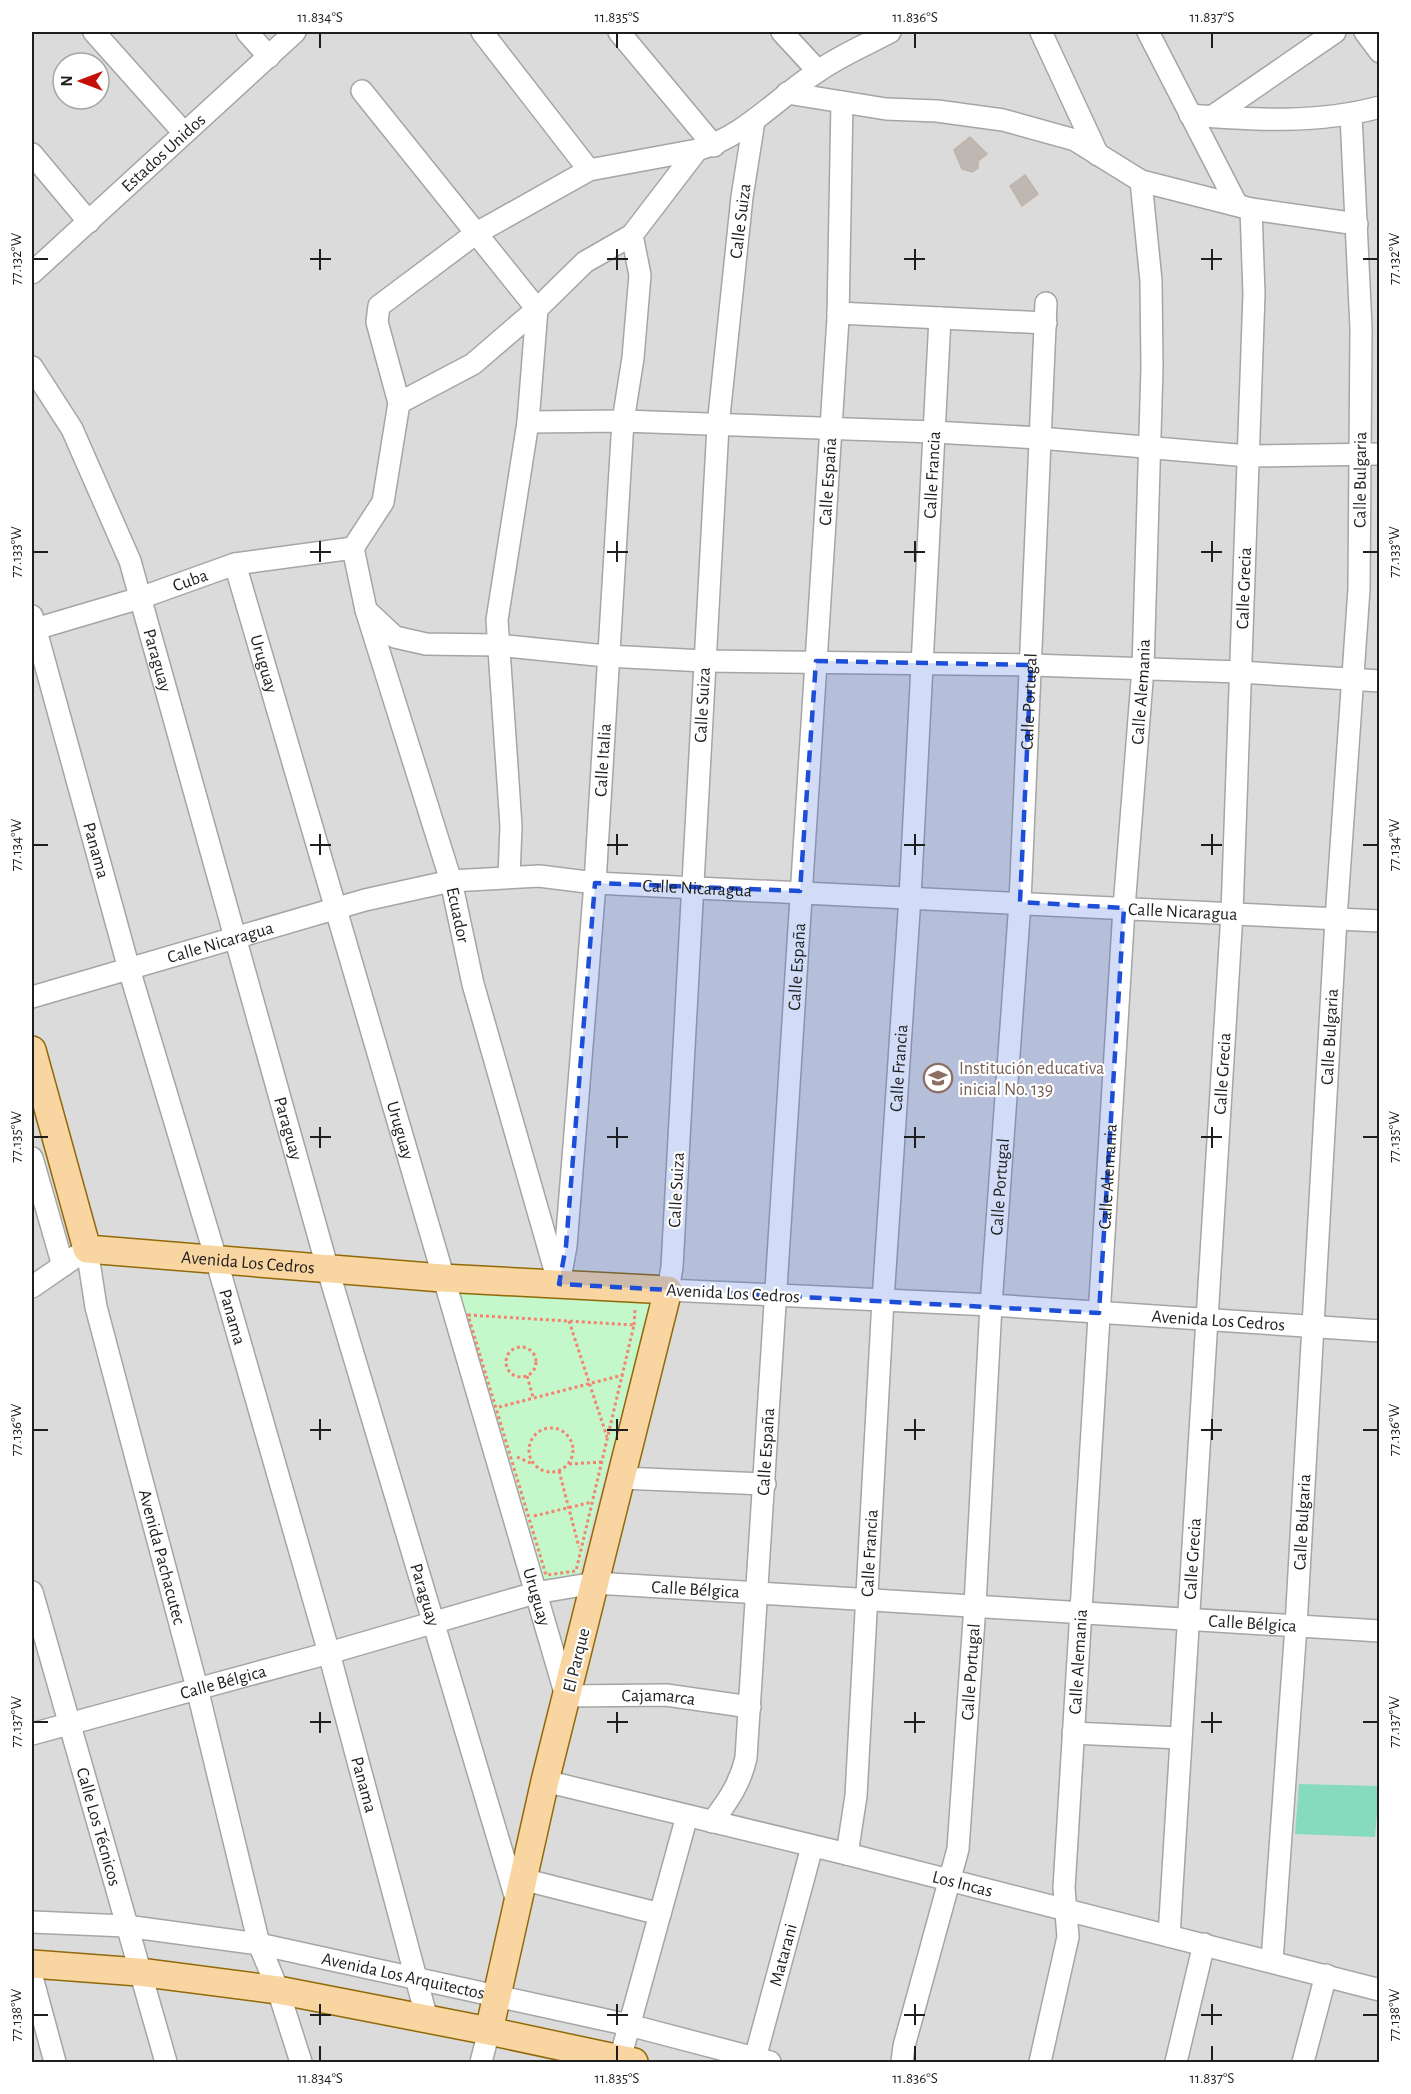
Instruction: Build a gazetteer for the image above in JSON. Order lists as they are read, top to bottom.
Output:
{
  "streets": {
    "main road": [
      "Avenida Los Cedros",
      "Avenida Pachacutec",
      "El Parque",
      "Avenida Los Arquitectos"
    ],
    "street": [
      "Estados Unidos",
      "Calle Suiza",
      "Calle Francia",
      "Calle Bulgaria",
      "Calle España",
      "Cuba",
      "Calle Grecia",
      "Paraguay",
      "Uruguay",
      "Calle Alemania",
      "Calle Portugal",
      "Calle Italia",
      "Panama",
      "Calle Nicaragua",
      "Ecuador",
      "Calle Bélgica",
      "Cajamarca",
      "Calle Los Técnicos",
      "Los Incas",
      "Matarani"
    ]
  },
  "crossings": [
    ["Calle Suiza", "Calle Nicaragua"],
    ["Calle Suiza", "Avenida Los Cedros"],
    ["Calle Suiza", "El Parque"],
    ["Calle Francia", "Calle Portugal"],
    ["Calle Francia", "Calle Nicaragua"],
    ["Calle Francia", "Avenida Los Cedros"],
    ["Calle Francia", "Calle Bélgica"],
    ["Calle Francia", "Los Incas"],
    ["Calle Bulgaria", "Calle Nicaragua"],
    ["Calle Bulgaria", "Avenida Los Cedros"],
    ["Calle Bulgaria", "Calle Bélgica"],
    ["Calle Bulgaria", "Los Incas"],
    ["Calle España", "Calle Nicaragua"],
    ["Calle España", "Avenida Los Cedros"],
    ["Calle España", "Calle Bélgica"],
    ["Calle España", "Cajamarca"],
    ["Calle España", "Los Incas"],
    ["Cuba", "Paraguay"],
    ["Cuba", "Uruguay"],
    ["Cuba", "Panama"],
    ["Cuba", "Ecuador"],
    ["Calle Grecia", "Calle Nicaragua"],
    ["Calle Grecia", "Avenida Los Cedros"],
    ["Calle Grecia", "Calle Bélgica"],
    ["Calle Grecia", "Los Incas"],
    ["Paraguay", "Calle Nicaragua"],
    ["Paraguay", "Avenida Los Cedros"],
    ["Paraguay", "Calle Bélgica"],
    ["Paraguay", "El Parque"],
    ["Uruguay", "Calle Nicaragua"],
    ["Uruguay", "Avenida Los Cedros"],
    ["Uruguay", "Calle Bélgica"],
    ["Uruguay", "El Parque"],
    ["Uruguay", "Cajamarca"],
    ["Calle Alemania", "Calle Nicaragua"],
    ["Calle Alemania", "Avenida Los Cedros"],
    ["Calle Alemania", "Calle Bélgica"],
    ["Calle Alemania", "Los Incas"],
    ["Calle Portugal", "Calle Nicaragua"],
    ["Calle Portugal", "Avenida Los Cedros"],
    ["Calle Portugal", "Calle Bélgica"],
    ["Calle Portugal", "Los Incas"],
    ["Calle Italia", "Calle Nicaragua"],
    ["Calle Italia", "Ecuador"],
    ["Calle Italia", "Avenida Los Cedros"],
    ["Panama", "Calle Nicaragua"],
    ["Panama", "Avenida Los Cedros"],
    ["Panama", "Calle Bélgica"],
    ["Panama", "Avenida Los Arquitectos"],
    ["Calle Nicaragua", "Ecuador"],
    ["Ecuador", "Avenida Los Cedros"],
    ["Avenida Los Cedros", "Avenida Pachacutec"],
    ["Avenida Los Cedros", "El Parque"],
    ["Avenida Pachacutec", "Calle Bélgica"],
    ["Avenida Pachacutec", "Avenida Los Arquitectos"],
    ["Calle Bélgica", "El Parque"],
    ["Calle Bélgica", "Calle Los Técnicos"],
    ["El Parque", "Cajamarca"],
    ["El Parque", "Los Incas"],
    ["El Parque", "Avenida Los Arquitectos"],
    ["Calle Los Técnicos", "Avenida Los Arquitectos"],
    ["Los Incas", "Matarani"],
    ["Matarani", "Avenida Los Arquitectos"]
  ],
  "places": {
    "school or university": ["Institución educativa inicial No. 139"]
  },
  "north": "left",
  "coordinates": [
    "11.834°S",
    "11.835°S",
    "11.836°S",
    "11.837°S",
    "77.132°W",
    "77.133°W",
    "77.134°W",
    "77.135°W",
    "77.136°W",
    "77.137°W",
    "77.138°W"
  ]
}
